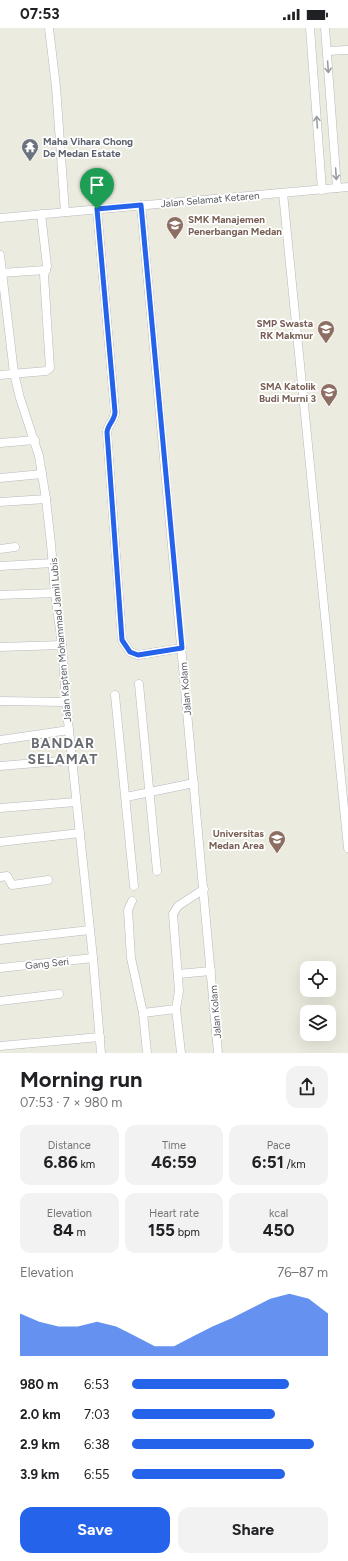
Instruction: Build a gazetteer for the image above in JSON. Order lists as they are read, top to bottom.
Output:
{
  "streets": {
    "street": [
      "Jalan Selamat Ketaren",
      "Jalan Kapten Mohammad Jamil Lubis",
      "Jalan Kolam",
      "Gang Seri"
    ]
  },
  "crossings": [
    ["Jalan Selamat Ketaren", "Jalan Kolam"],
    ["Jalan Kapten Mohammad Jamil Lubis", "Gang Seri"]
  ],
  "districts": ["BANDAR SELAMAT"],
  "places": {
    "temple": ["Maha Vihara Chong De Medan Estate"],
    "school or university": [
      "SMK Manajemen Penerbangan Medan",
      "SMP Swasta RK Makmur",
      "SMA Katolik Budi Murni 3",
      "Universitas Medan Area"
    ]
  },
  "page": {
    "status": "07:53",
    "heading": ["Morning run", "07:53 · 7 × 980 m"],
    "stats": [
      ["Distance", "6.86 km"],
      ["Time", "46:59"],
      ["Pace", "6:51 /km"],
      ["Elevation", "84 m"],
      ["Heart rate", "155 bpm"],
      ["kcal", "450"]
    ],
    "chart": ["Elevation", "76–87 m"],
    "list": [
      {
        "name": "980 m",
        "note": "6:53"
      },
      {
        "name": "2.0 km",
        "note": "7:03"
      },
      {
        "name": "2.9 km",
        "note": "6:38"
      },
      {
        "name": "3.9 km",
        "note": "6:55"
      }
    ],
    "buttons": ["Save", "Share"]
  }
}
